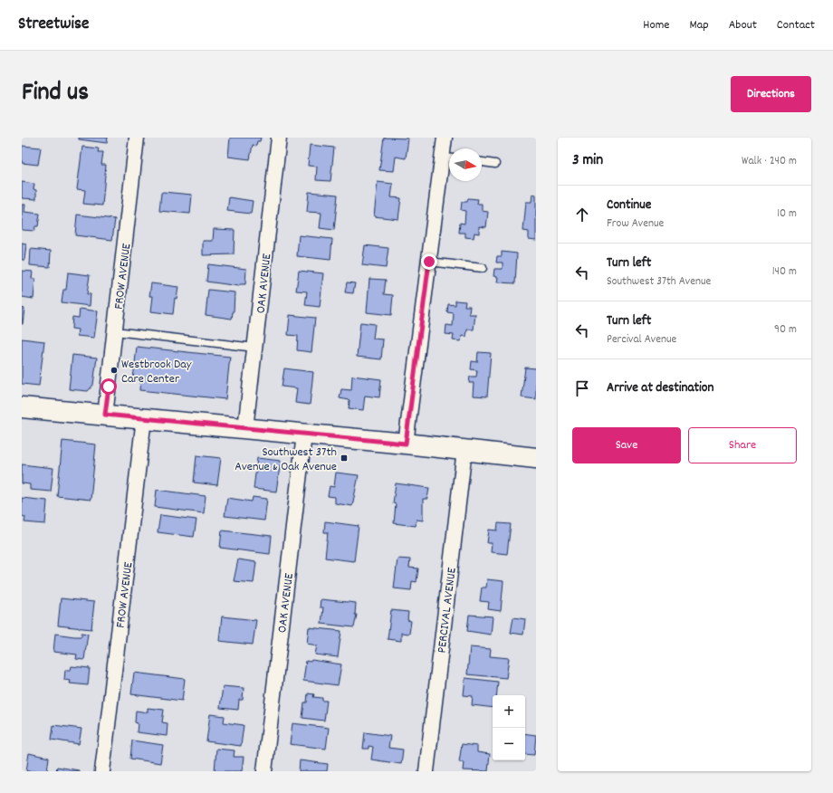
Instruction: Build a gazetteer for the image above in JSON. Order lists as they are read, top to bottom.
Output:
{
  "streets": {
    "street": ["FROW AVENUE", "OAK AVENUE", "PERCIVAL AVENUE"]
  },
  "places": {
    "other": ["Westbrook Day Care Center"],
    "transit": ["Southwest 37th Avenue & Oak Avenue"]
  },
  "north": "right",
  "page": {
    "header": "Streetwise",
    "nav": [
      "Home",
      "Map",
      "About",
      "Contact"
    ],
    "title": "Find us",
    "buttons": [
      "Directions",
      ["Save", "Share"]
    ],
    "heading": ["3 min", "Walk · 240 m"],
    "list": [
      ["Continue", "Frow Avenue", "10 m"],
      ["Turn left", "Southwest 37th Avenue", "140 m"],
      ["Turn left", "Percival Avenue", "90 m"],
      "Arrive at destination"
    ],
    "map_buttons": ["+", "−"]
  }
}
